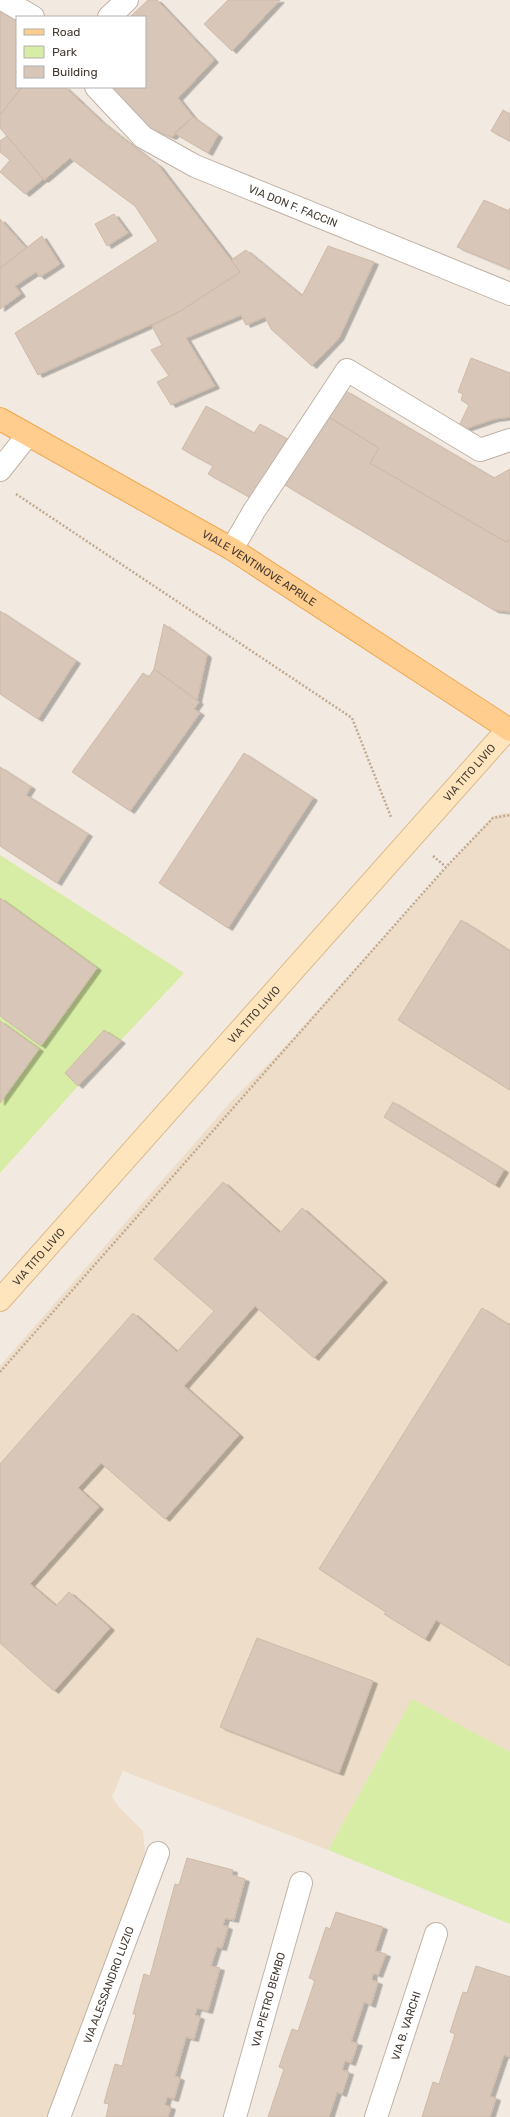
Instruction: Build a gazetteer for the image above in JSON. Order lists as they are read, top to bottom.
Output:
{
  "streets": {
    "main road": ["VIALE VENTINOVE APRILE"],
    "street": [
      "VIA DON F. FACCIN",
      "VIA TITO LIVIO",
      "VIA ALESSANDRO LUZIO",
      "VIA PIETRO BEMBO",
      "VIA B. VARCHI"
    ]
  },
  "crossings": [
    ["VIALE VENTINOVE APRILE", "VIA TITO LIVIO"]
  ],
  "legend": ["Road", "Park", "Building"]
}
